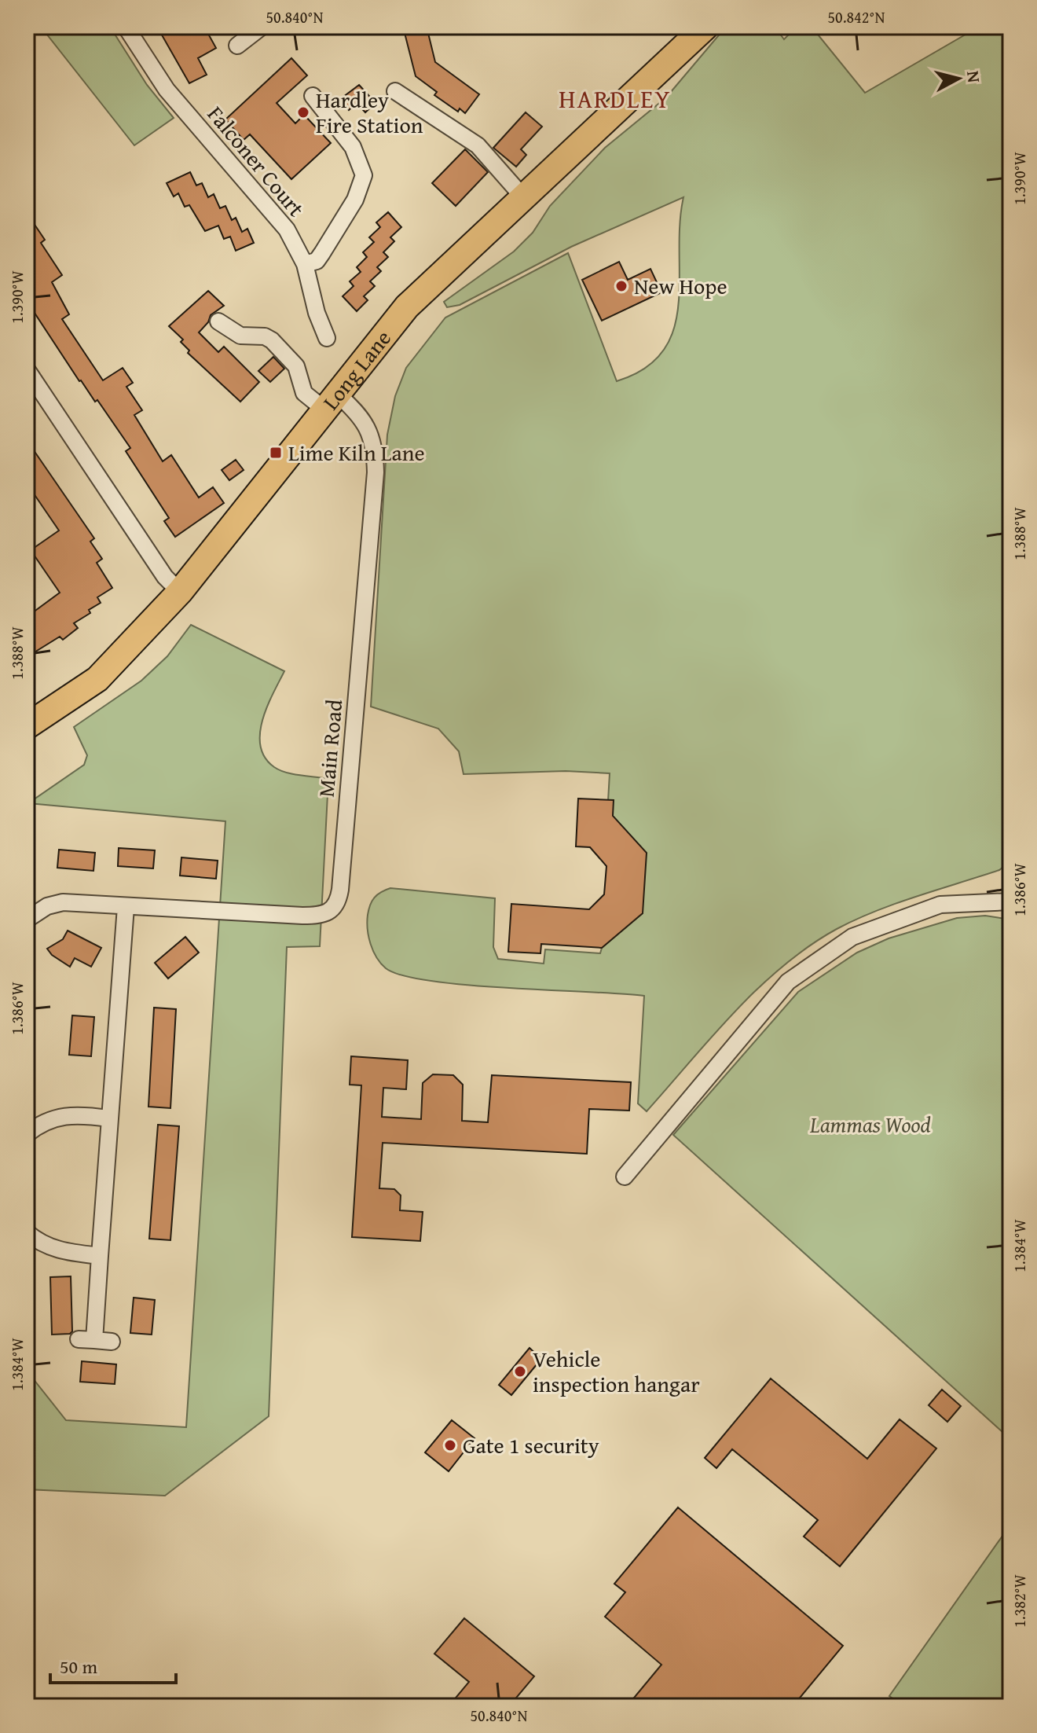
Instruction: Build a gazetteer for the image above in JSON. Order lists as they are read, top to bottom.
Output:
{
  "streets": {
    "main road": ["Long Lane"],
    "street": ["Falconer Court", "Main Road"]
  },
  "crossings": [
    ["Long Lane", "Main Road"]
  ],
  "districts": ["HARDLEY"],
  "parks": ["Lammas Wood"],
  "places": {
    "other": [
      "Hardley Fire Station",
      "New Hope",
      "Vehicle inspection hangar",
      "Gate 1 security"
    ],
    "transit": ["Lime Kiln Lane"]
  },
  "scale_bar": "50 m",
  "north": "right",
  "coordinates": [
    "50.840°N",
    "50.842°N",
    "1.390°W",
    "1.388°W",
    "1.386°W",
    "1.384°W",
    "1.382°W"
  ]
}
